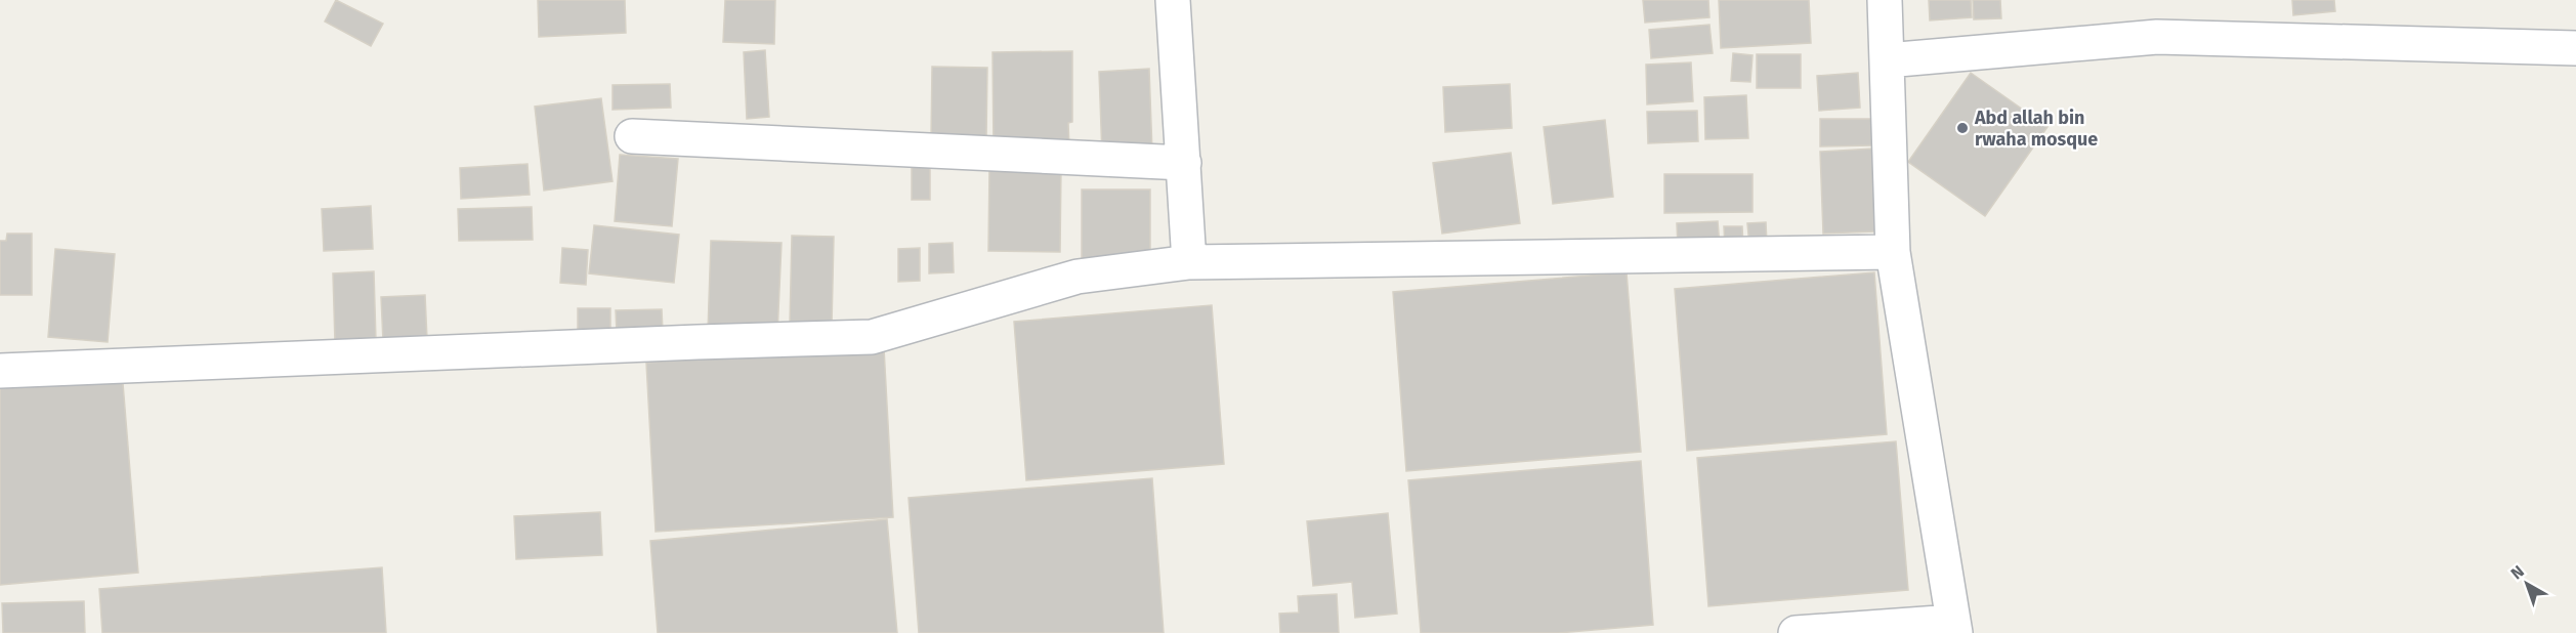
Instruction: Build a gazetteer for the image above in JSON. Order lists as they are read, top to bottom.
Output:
{
  "places": ["Abd allah bin rwaha mosque"],
  "north": "top left"
}
